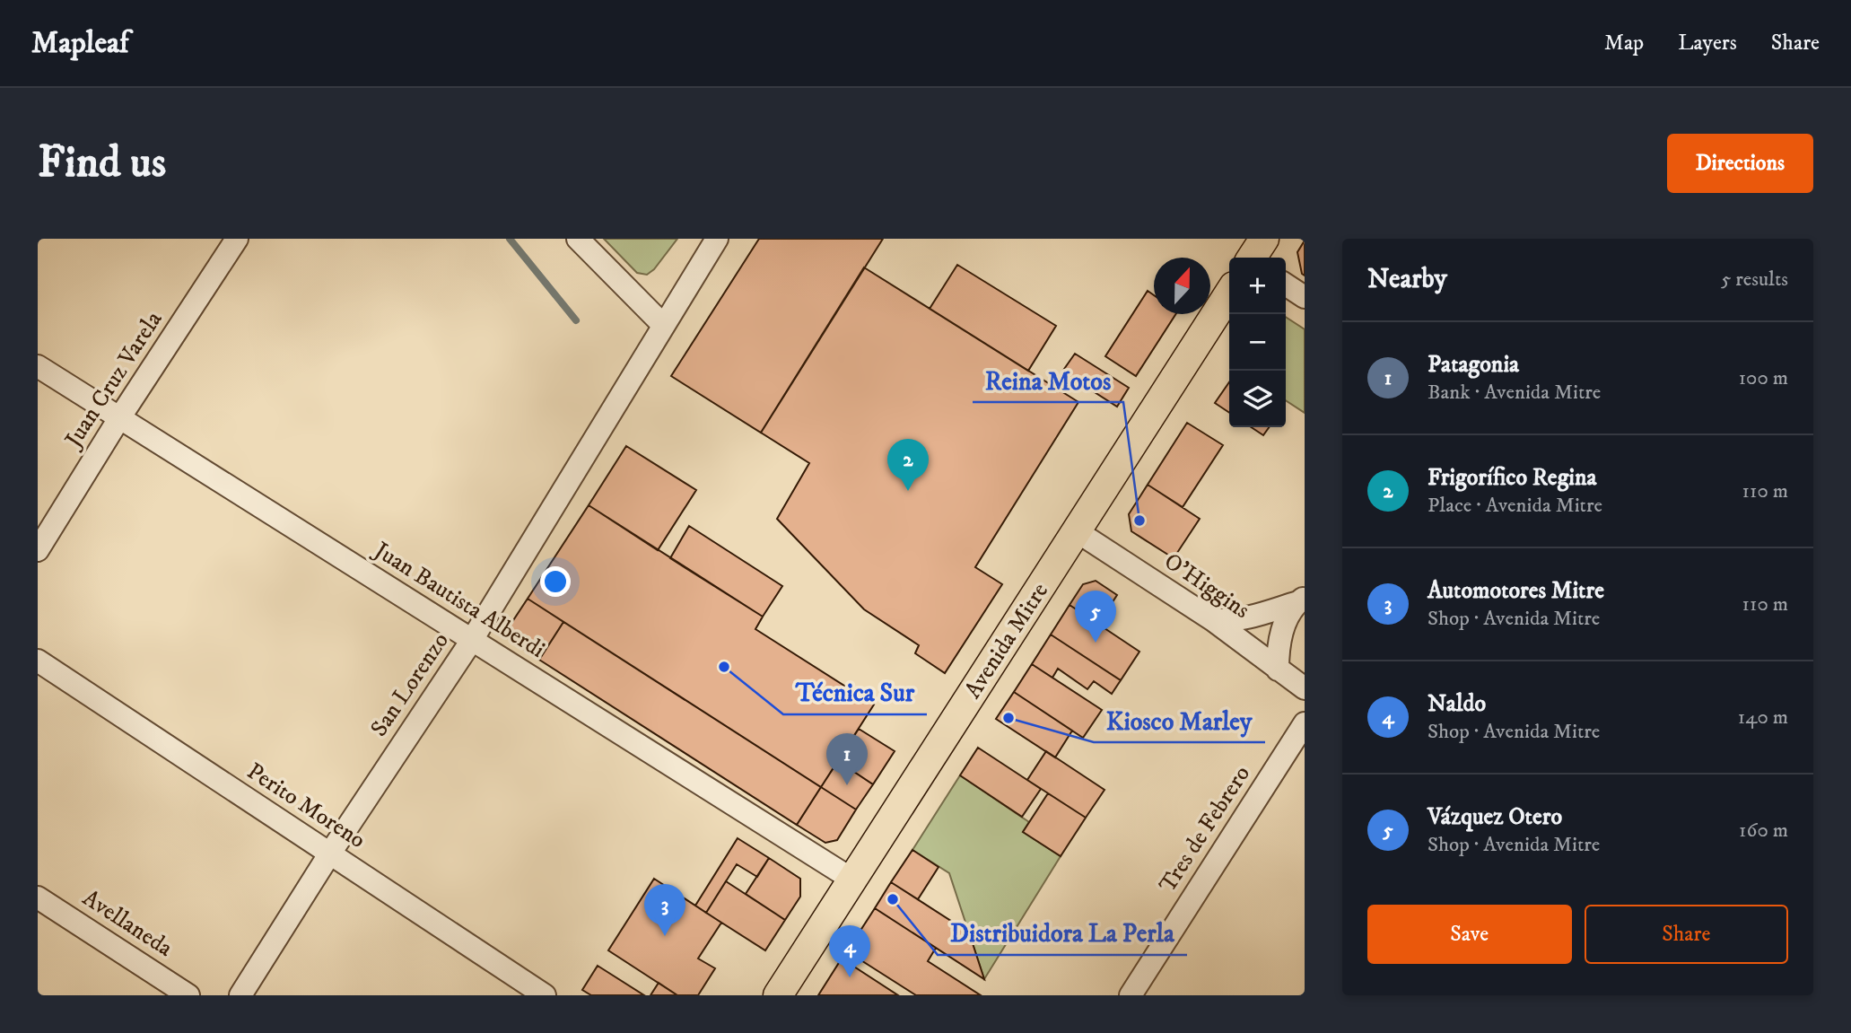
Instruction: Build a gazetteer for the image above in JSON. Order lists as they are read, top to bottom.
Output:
{
  "streets": {
    "main road": ["Avenida Mitre"],
    "street": [
      "Juan Cruz Varela",
      "O'Higgins",
      "Juan Bautista Alberdi",
      "San Lorenzo",
      "Perito Moreno",
      "Tres de Febrero",
      "Avellaneda"
    ]
  },
  "crossings": [
    ["Juan Cruz Varela", "Juan Bautista Alberdi"],
    ["O'Higgins", "Avenida Mitre"],
    ["Juan Bautista Alberdi", "Avenida Mitre"],
    ["Juan Bautista Alberdi", "San Lorenzo"],
    ["San Lorenzo", "Perito Moreno"]
  ],
  "places": [
    "Reina Motos",
    "Técnica Sur",
    "Kiosco Marley",
    "Distribuidora La Perla"
  ],
  "north": "top",
  "page": {
    "header": "Mapleaf",
    "nav": ["Map", "Layers", "Share"],
    "buttons": [
      "Directions",
      ["Save", "Share"]
    ],
    "title": "Find us",
    "heading": ["Nearby", "5 results"],
    "map_buttons": ["+", "−"],
    "list": [
      {
        "mark": "1",
        "name": "Patagonia",
        "note": "Bank · Avenida Mitre",
        "value": "100 m"
      },
      {
        "mark": "2",
        "name": "Frigorífico Regina",
        "note": "Place · Avenida Mitre",
        "value": "110 m"
      },
      {
        "mark": "3",
        "name": "Automotores Mitre",
        "note": "Shop · Avenida Mitre",
        "value": "110 m"
      },
      {
        "mark": "4",
        "name": "Naldo",
        "note": "Shop · Avenida Mitre",
        "value": "140 m"
      },
      {
        "mark": "5",
        "name": "Vázquez Otero",
        "note": "Shop · Avenida Mitre",
        "value": "160 m"
      }
    ],
    "pins": [
      "2",
      "5",
      "1",
      "3",
      "4"
    ]
  }
}
